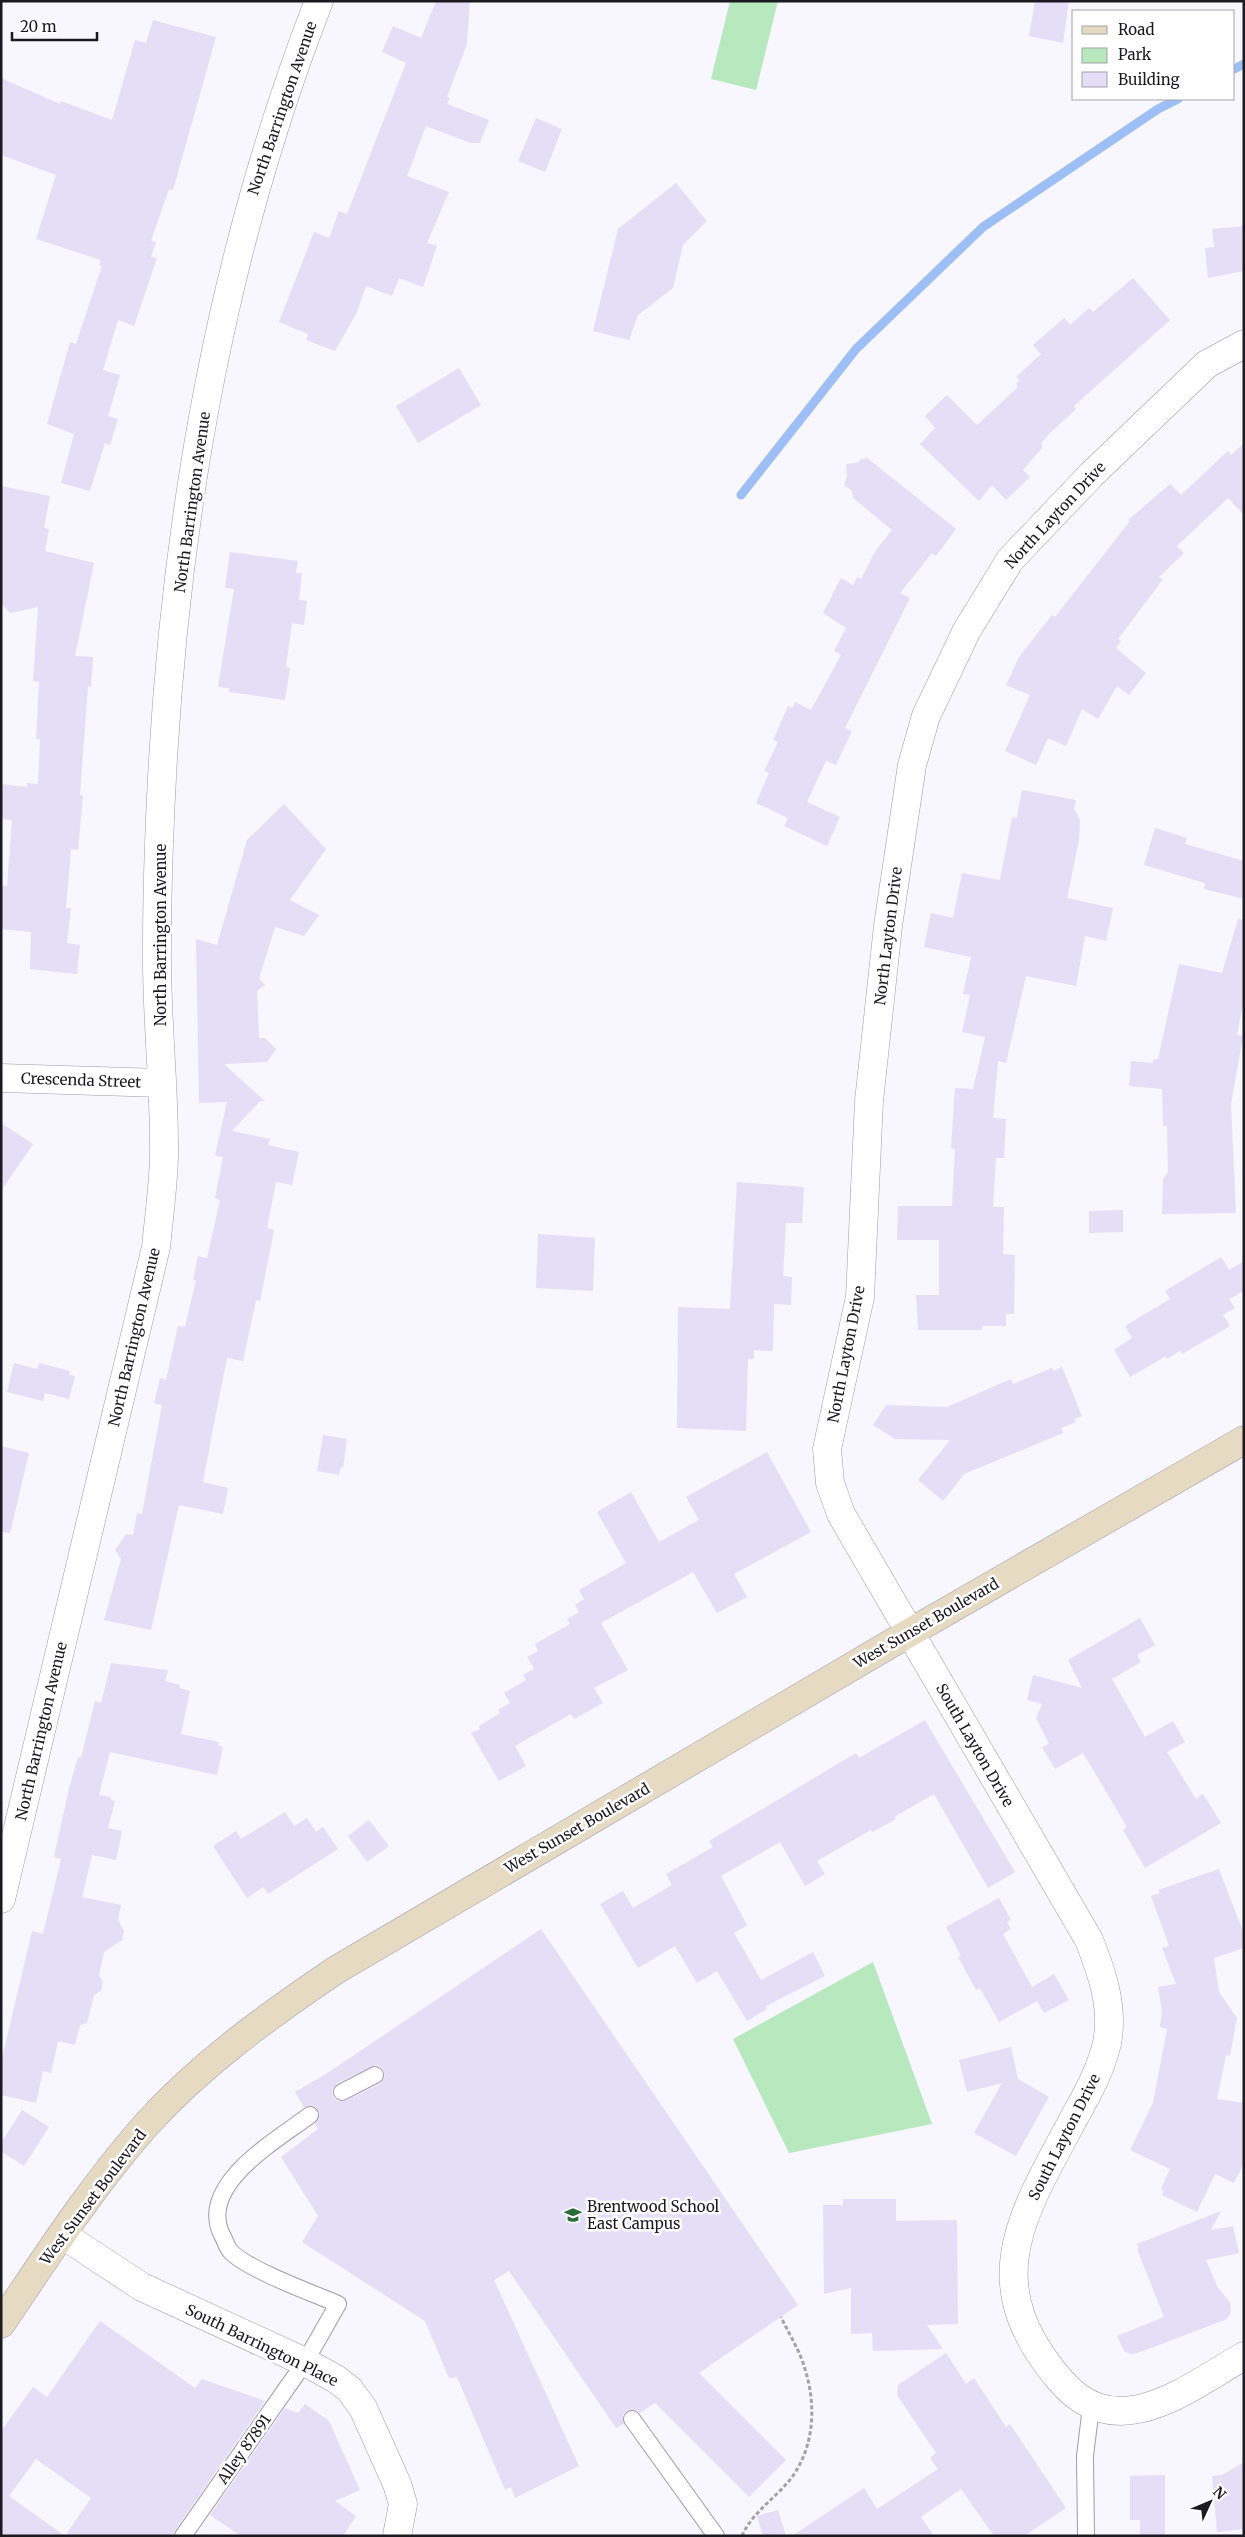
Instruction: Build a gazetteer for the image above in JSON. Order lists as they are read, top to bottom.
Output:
{
  "streets": {
    "main road": ["West Sunset Boulevard"],
    "street": [
      "North Barrington Avenue",
      "North Layton Drive",
      "Crescenda Street",
      "South Layton Drive",
      "South Barrington Place"
    ],
    "lane": ["Alley 87891"]
  },
  "crossings": [
    ["North Barrington Avenue", "Crescenda Street"],
    ["North Layton Drive", "West Sunset Boulevard"],
    ["North Layton Drive", "South Layton Drive"],
    ["West Sunset Boulevard", "South Layton Drive"],
    ["West Sunset Boulevard", "South Barrington Place"],
    ["South Barrington Place", "Alley 87891"]
  ],
  "places": {
    "school or university": ["Brentwood School East Campus"]
  },
  "legend": ["Road", "Park", "Building"],
  "scale_bar": "20 m",
  "north": "top right"
}
